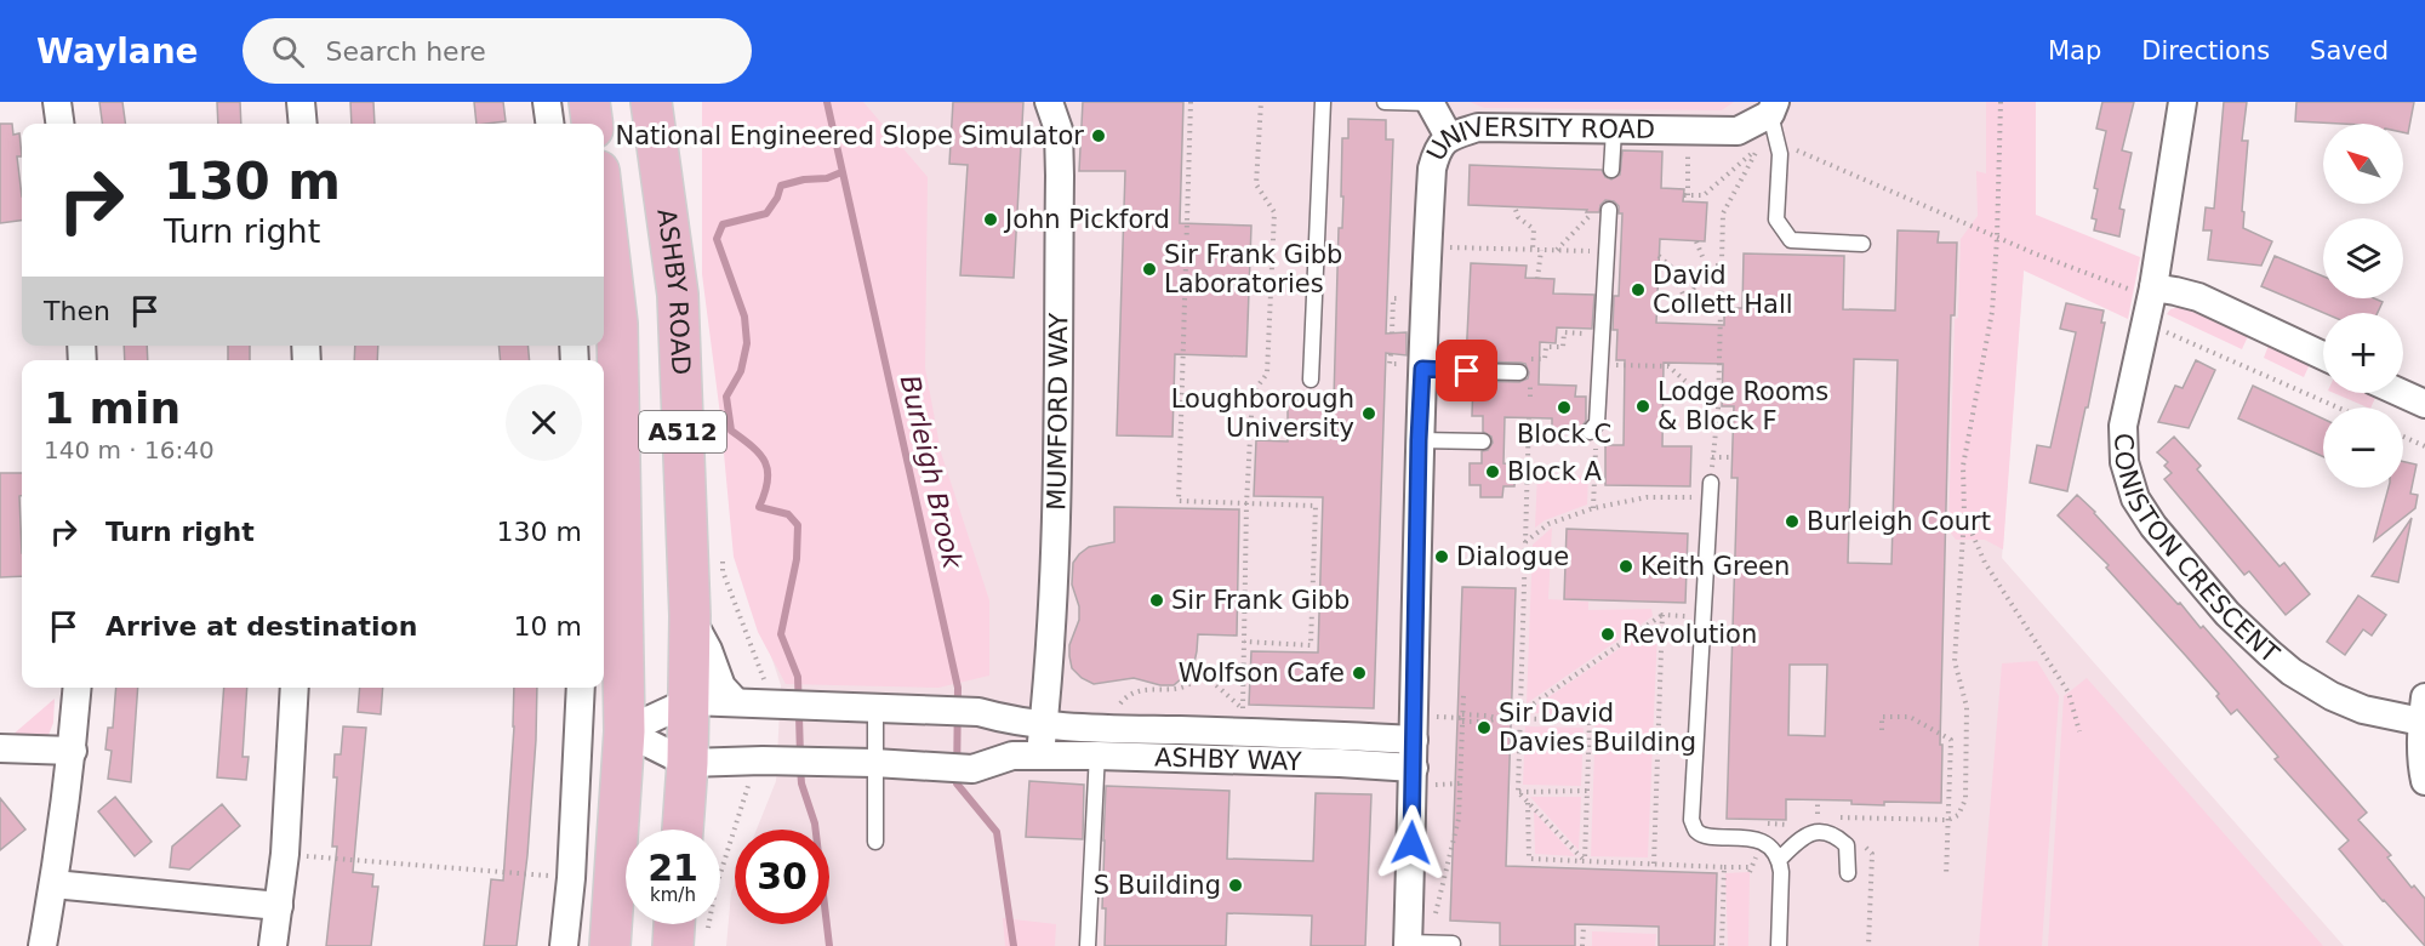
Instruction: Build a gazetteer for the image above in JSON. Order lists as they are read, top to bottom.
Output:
{
  "streets": {
    "main road": ["ASHBY ROAD", "A512"],
    "street": [
      "UNIVERSITY ROAD",
      "MUMFORD WAY",
      "CONISTON CRESCENT",
      "ASHBY WAY"
    ]
  },
  "crossings": [
    ["UNIVERSITY ROAD", "ASHBY WAY"],
    ["ASHBY ROAD", "ASHBY WAY"],
    ["MUMFORD WAY", "ASHBY WAY"]
  ],
  "water": ["Burleigh Brook"],
  "places": [
    "National Engineered Slope Simulator",
    "John Pickford",
    "Sir Frank Gibb Laboratories",
    "David Collett Hall",
    "Lodge Rooms & Block F",
    "Block C",
    "Loughborough University",
    "Block A",
    "Burleigh Court",
    "Dialogue",
    "Keith Green",
    "Sir Frank Gibb",
    "Revolution",
    "Wolfson Cafe",
    "Sir David Davies Building",
    "S Building"
  ],
  "north": "top left",
  "page": {
    "header": "Waylane",
    "search": "Search here",
    "nav": ["Map", "Directions", "Saved"],
    "map_buttons": ["+", "−"],
    "turn": ["130 m", "Turn right"],
    "then": "Then",
    "heading": ["1 min", "140 m · 16:40"],
    "list": [
      {
        "name": "Turn right",
        "value": "130 m"
      },
      {
        "name": "Arrive at destination",
        "value": "10 m"
      }
    ],
    "speed": "21 km/h",
    "limit": "30"
  }
}
